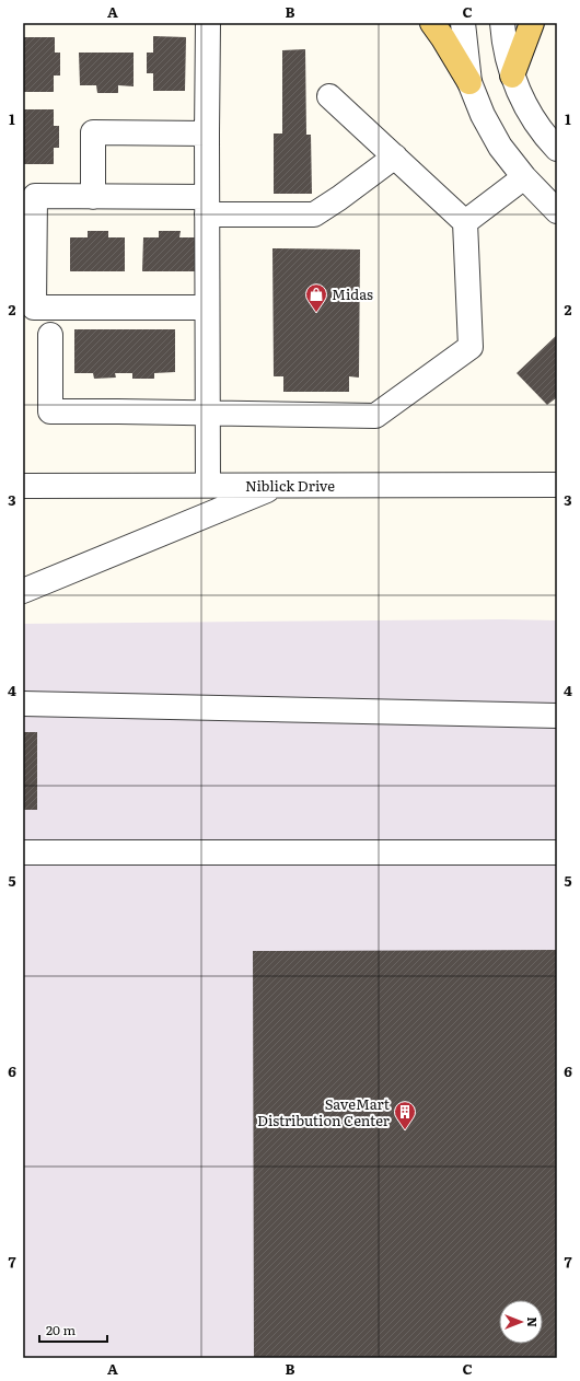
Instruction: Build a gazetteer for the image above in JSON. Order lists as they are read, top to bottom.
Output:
{
  "streets": {
    "street": ["Niblick Drive"]
  },
  "places": {
    "shop": ["Midas"],
    "building": ["SaveMart Distribution Center"]
  },
  "scale_bar": "20 m",
  "north": "right",
  "grid": {
    "columns": ["A", "B", "C"],
    "rows": [
      "1",
      "2",
      "3",
      "4",
      "5",
      "6",
      "7"
    ]
  }
}
